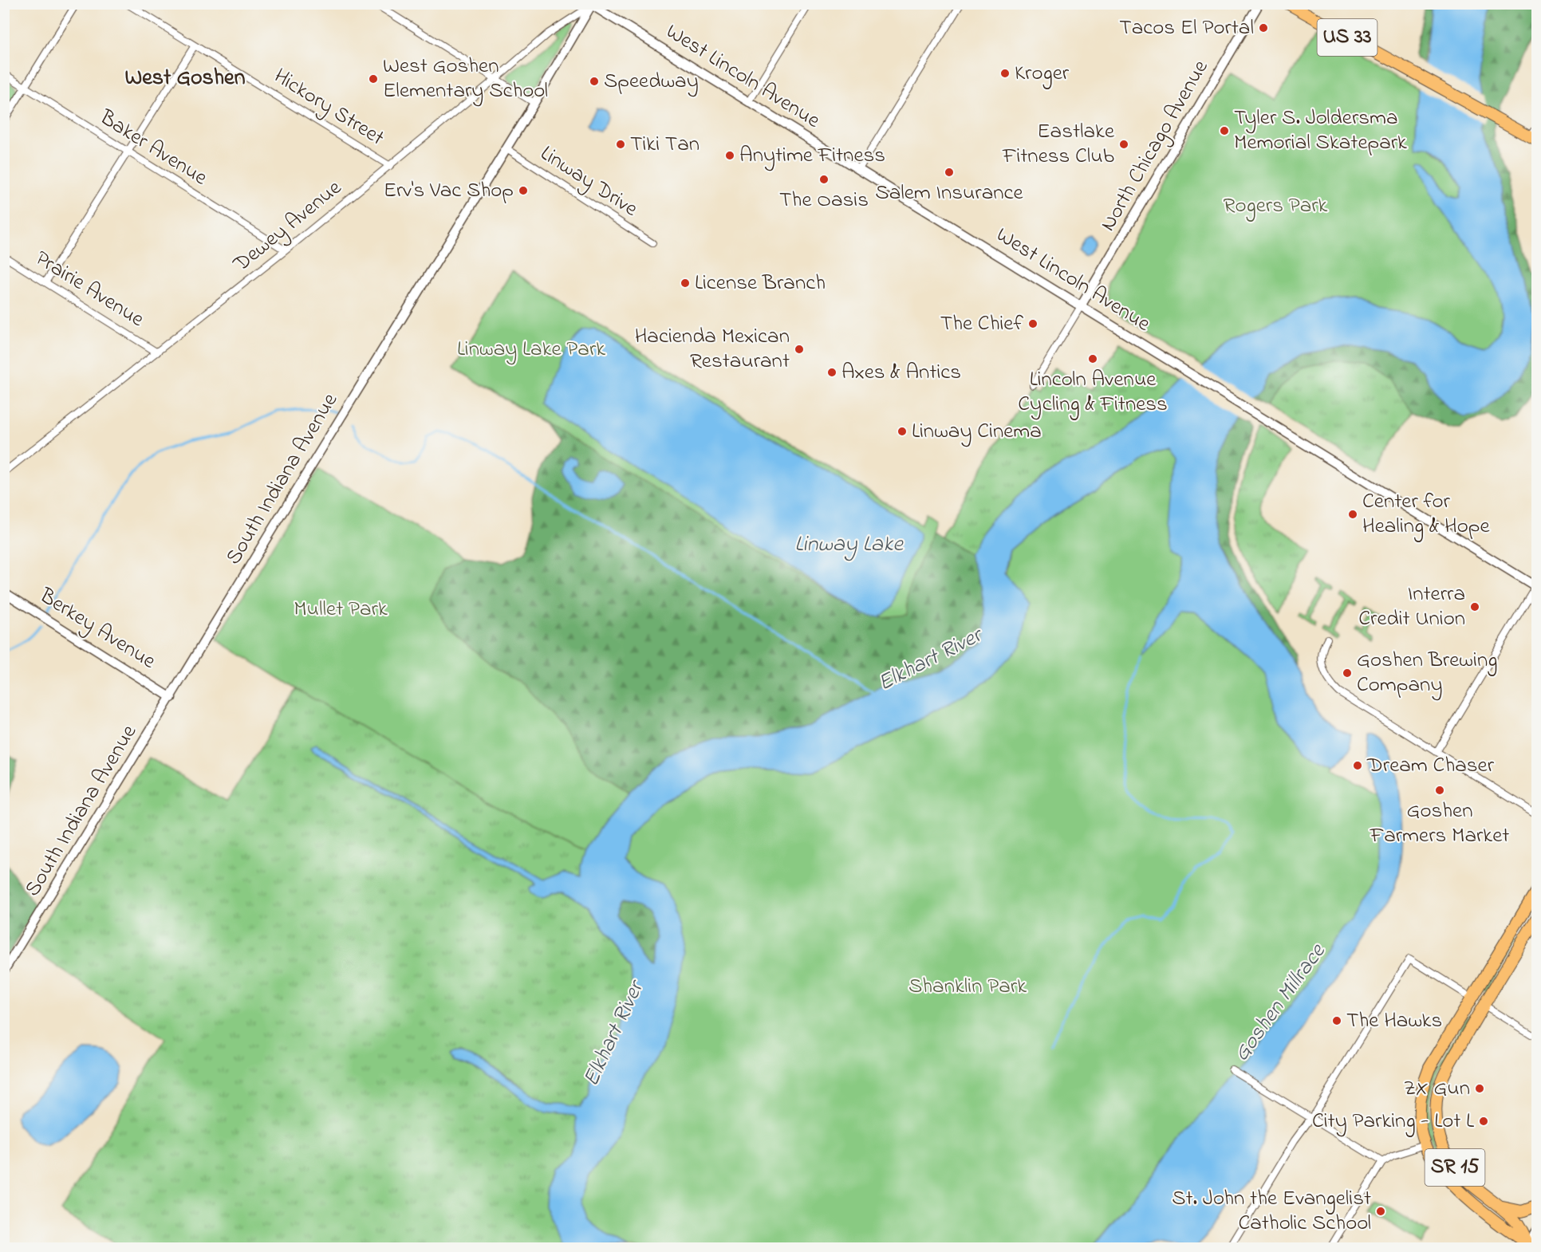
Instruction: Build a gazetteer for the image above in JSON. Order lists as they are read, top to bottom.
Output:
{
  "streets": {
    "main road": ["US 33", "SR 15"],
    "street": [
      "West Lincoln Avenue",
      "Hickory Street",
      "North Chicago Avenue",
      "Baker Avenue",
      "Linway Drive",
      "Dewey Avenue",
      "Prairie Avenue",
      "South Indiana Avenue",
      "Berkey Avenue"
    ]
  },
  "crossings": [
    ["West Lincoln Avenue", "North Chicago Avenue"],
    ["West Lincoln Avenue", "Dewey Avenue"],
    ["West Lincoln Avenue", "South Indiana Avenue"],
    ["Hickory Street", "Dewey Avenue"],
    ["Baker Avenue", "Dewey Avenue"],
    ["Linway Drive", "South Indiana Avenue"],
    ["Dewey Avenue", "Prairie Avenue"],
    ["Dewey Avenue", "South Indiana Avenue"],
    ["South Indiana Avenue", "Berkey Avenue"]
  ],
  "districts": ["West Goshen"],
  "water": ["Linway Lake", "Elkhart River", "Goshen Millrace"],
  "parks": [
    "Rogers Park",
    "Linway Lake Park",
    "Mullet Park",
    "Shanklin Park"
  ],
  "places": [
    "Tacos El Portal",
    "Kroger",
    "West Goshen Elementary School",
    "Speedway",
    "Tyler S. Joldersma Memorial Skatepark",
    "Tiki Tan",
    "Eastlake Fitness Club",
    "Anytime Fitness",
    "Salem Insurance",
    "The Oasis",
    "Erv's Vac Shop",
    "License Branch",
    "The Chief",
    "Hacienda Mexican Restaurant",
    "Lincoln Avenue Cycling & Fitness",
    "Axes & Antics",
    "Linway Cinema",
    "Center for Healing & Hope",
    "Interra Credit Union",
    "Goshen Brewing Company",
    "Dream Chaser",
    "Goshen Farmers Market",
    "The Hawks",
    "ZX Gun",
    "City Parking - Lot L",
    "St. John the Evangelist Catholic School"
  ]
}
